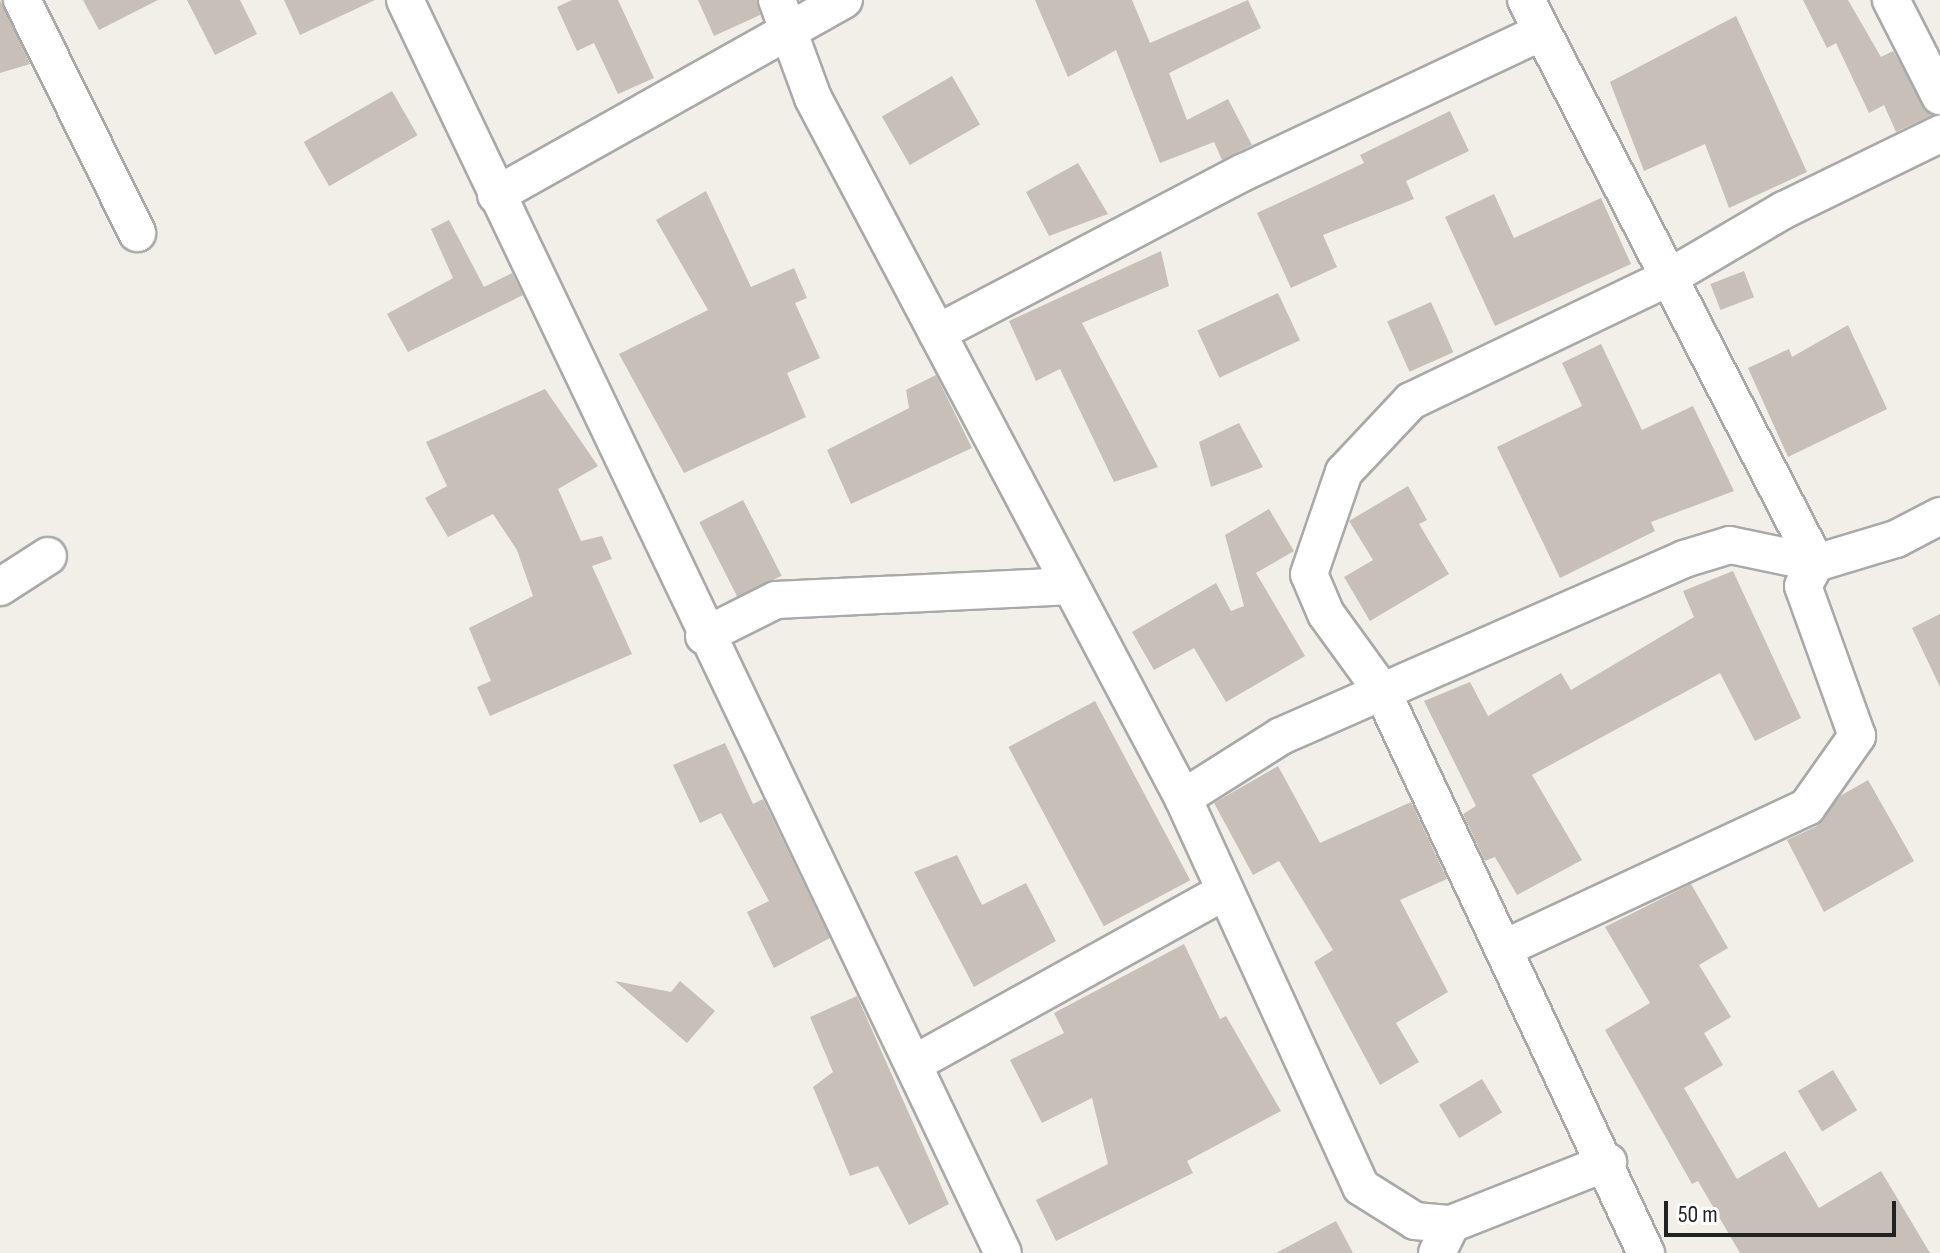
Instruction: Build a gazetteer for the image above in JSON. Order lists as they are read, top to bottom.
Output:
{
  "scale_bar": "50 m"
}
